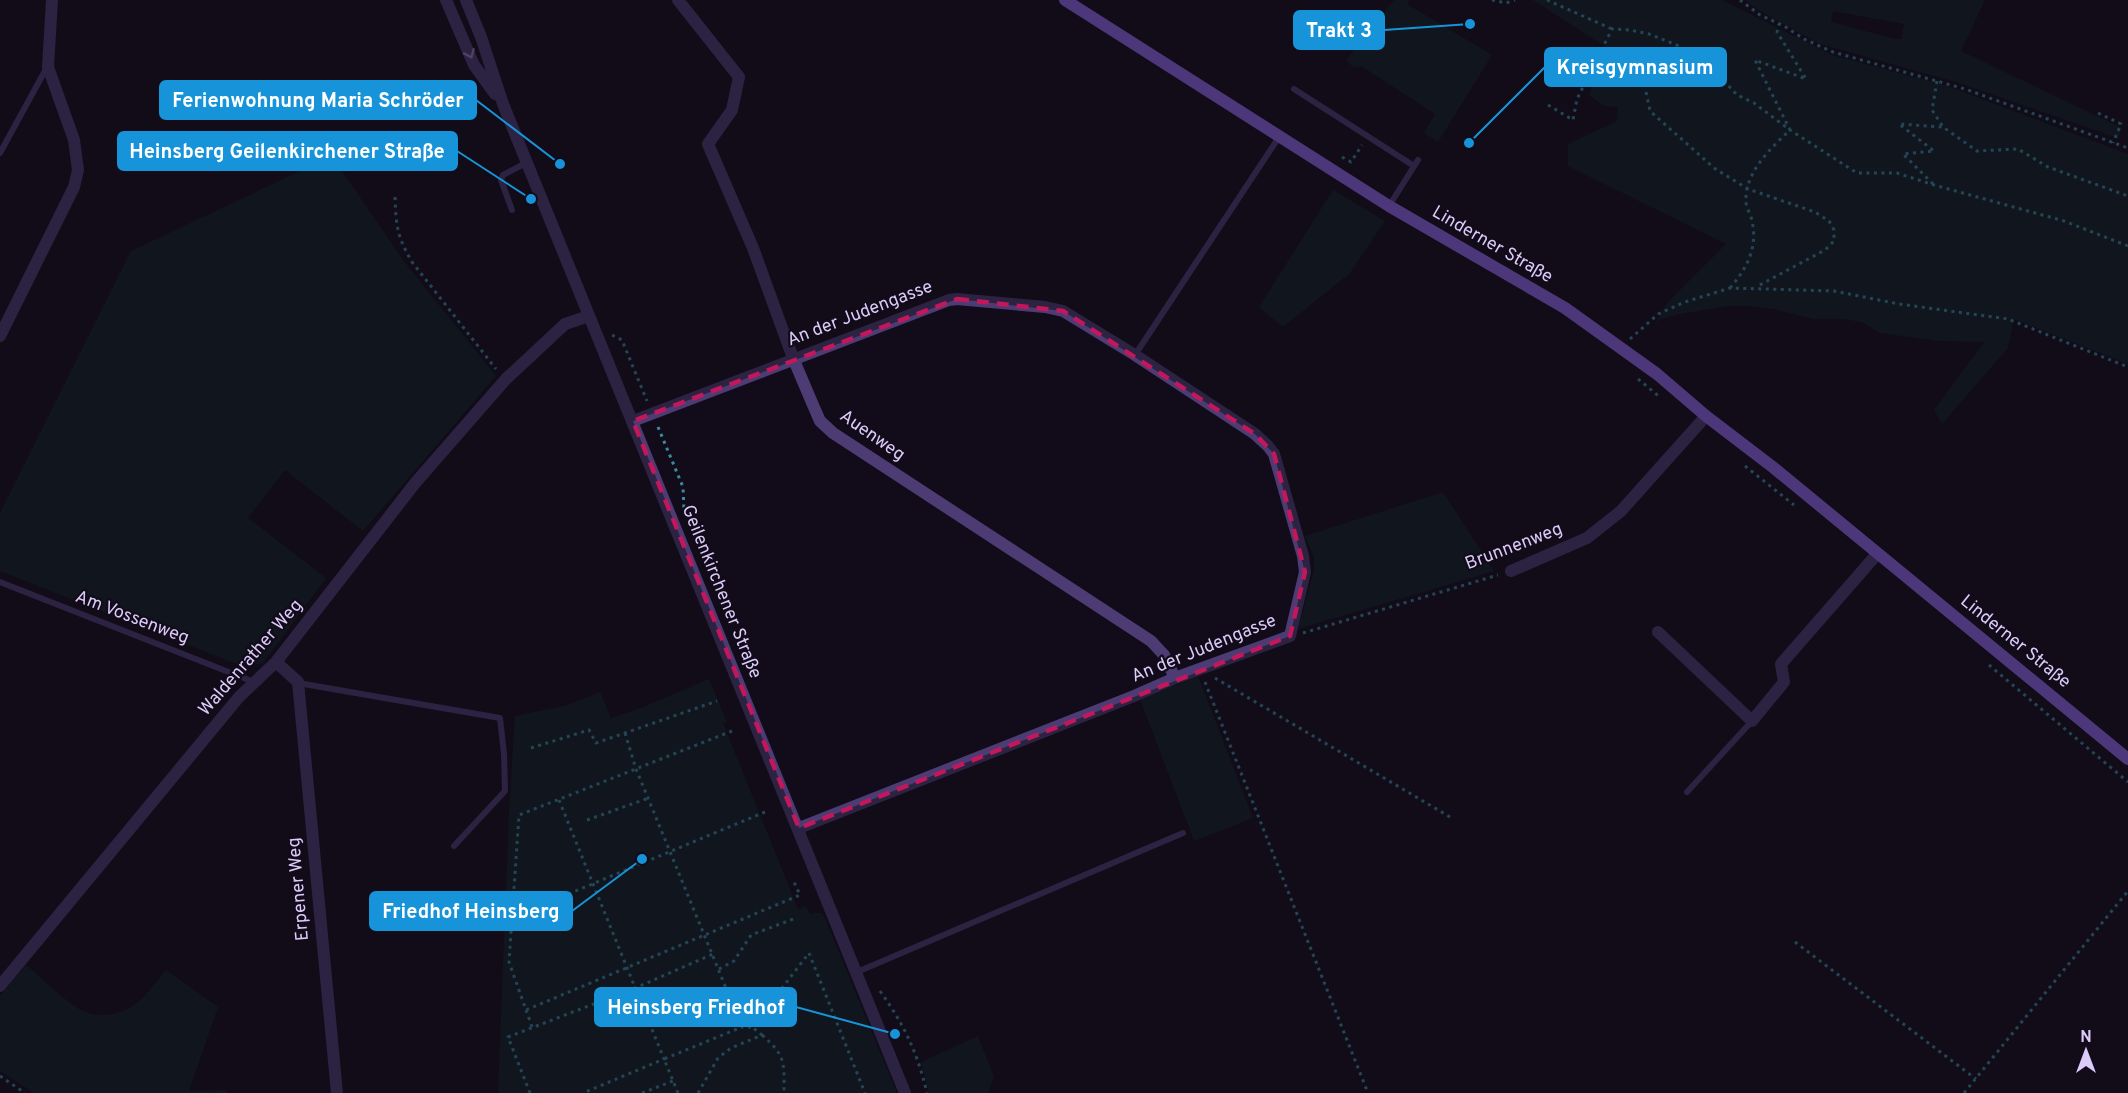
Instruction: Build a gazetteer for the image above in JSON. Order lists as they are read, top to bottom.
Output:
{
  "streets": {
    "main road": ["Linderner Straße"],
    "street": [
      "An der Judengasse",
      "Auenweg",
      "Brunnenweg",
      "Geilenkirchener Straße",
      "Waldenrather Weg",
      "Erpener Weg"
    ],
    "lane": ["Am Vossenweg"]
  },
  "crossings": [
    ["Linderner Straße", "Brunnenweg"],
    ["An der Judengasse", "Auenweg"],
    ["An der Judengasse", "Brunnenweg"],
    ["An der Judengasse", "Geilenkirchener Straße"],
    ["Geilenkirchener Straße", "Waldenrather Weg"],
    ["Am Vossenweg", "Waldenrather Weg"]
  ],
  "places": [
    "Trakt 3",
    "Kreisgymnasium",
    "Ferienwohnung Maria Schröder",
    "Heinsberg Geilenkirchener Straße",
    "Friedhof Heinsberg",
    "Heinsberg Friedhof"
  ],
  "north": "top"
}
